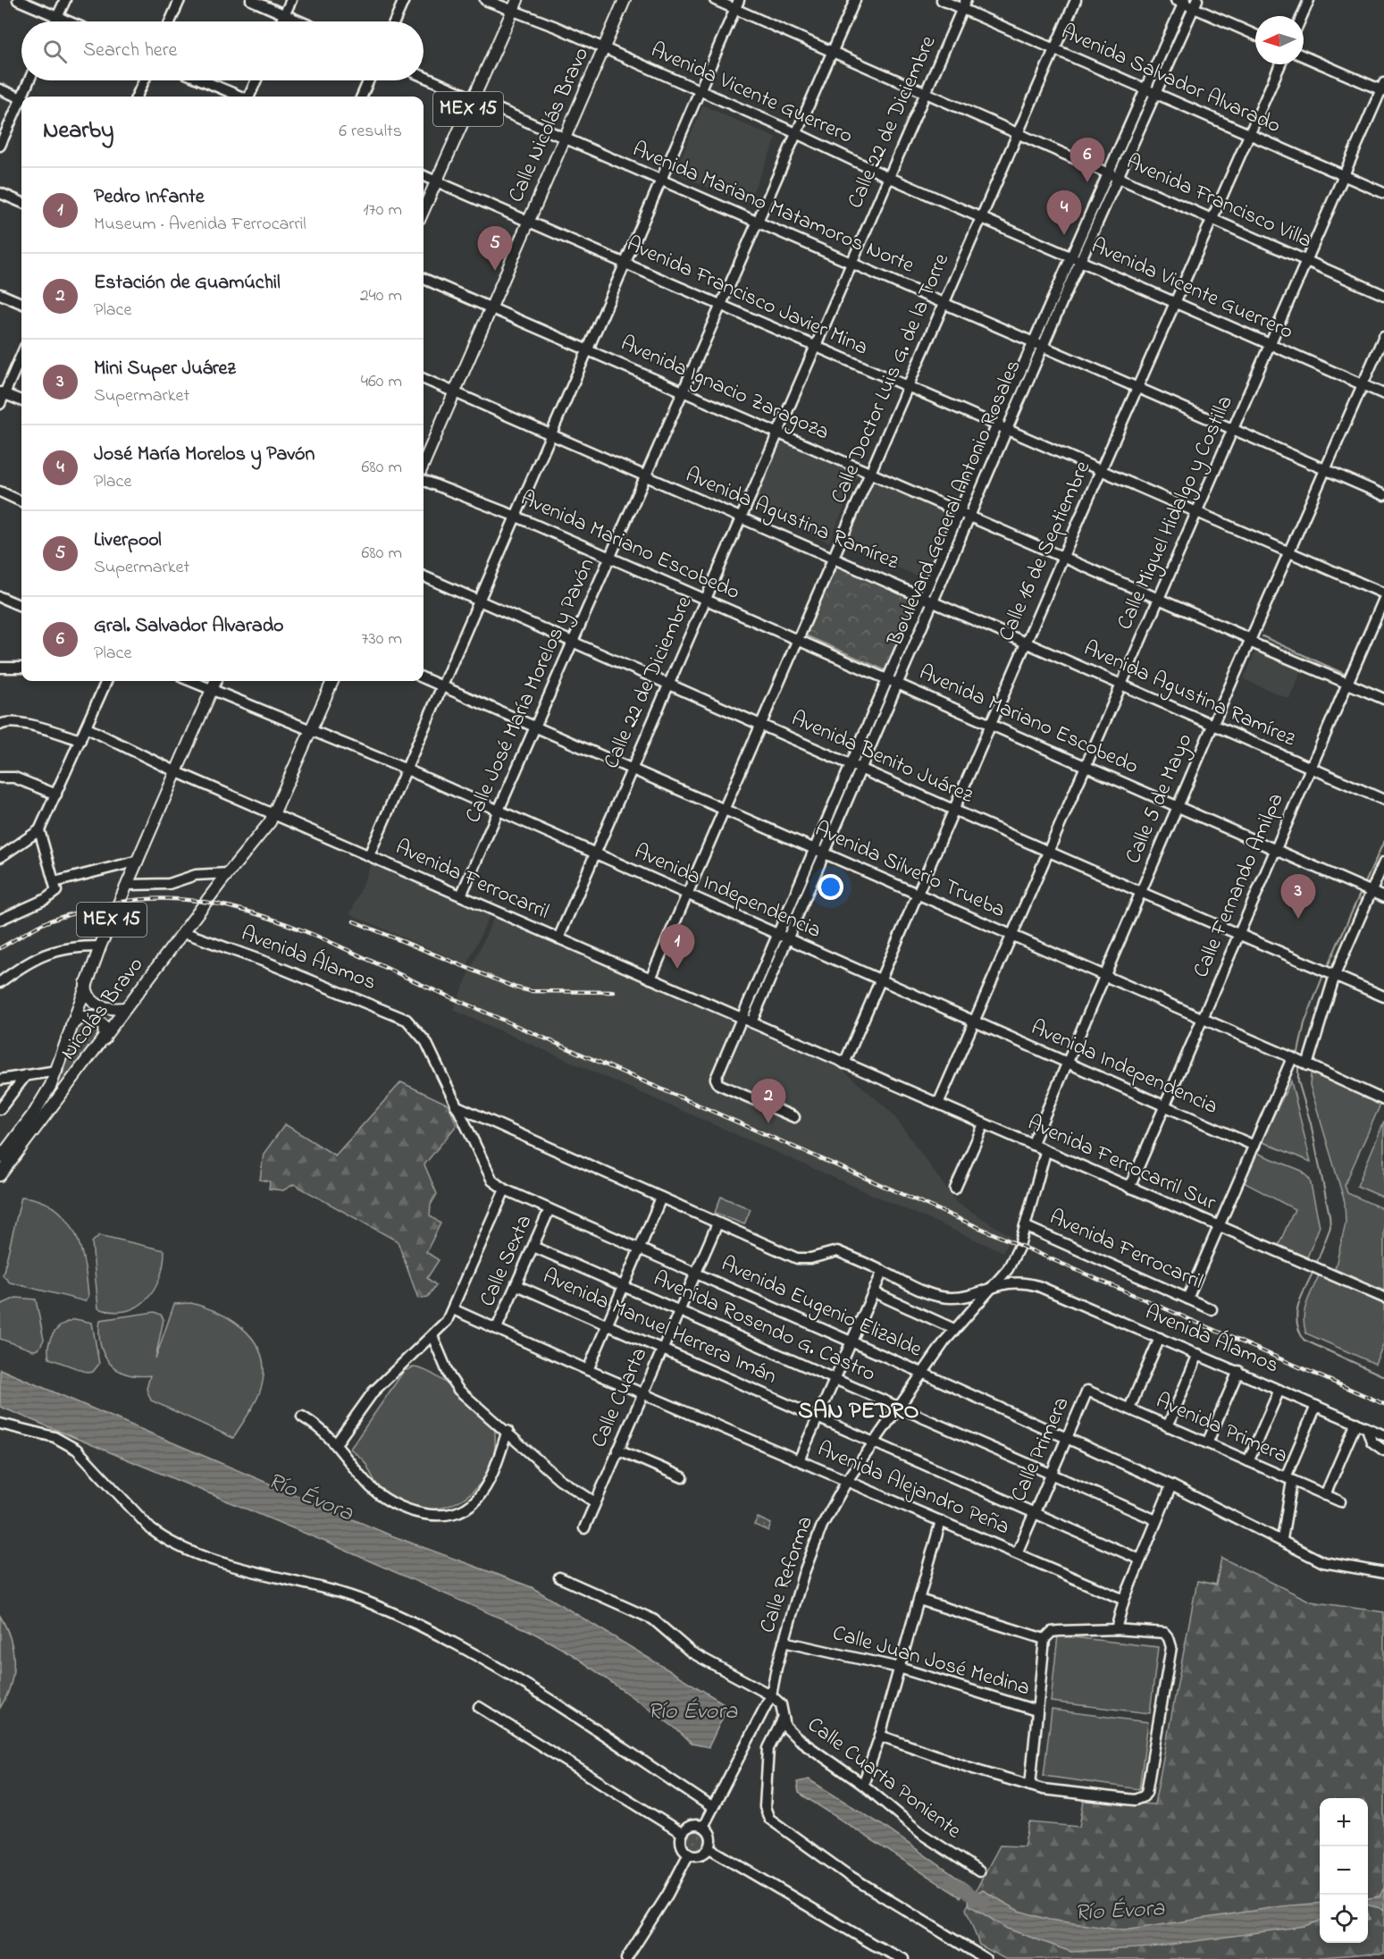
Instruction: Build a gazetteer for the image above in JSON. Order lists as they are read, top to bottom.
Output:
{
  "streets": {
    "main road": ["MEX 15", "Calle Nicolás Bravo", "Nicolás Bravo"],
    "street": [
      "Avenida Salvador Alvarado",
      "Avenida Vicente Guerrero",
      "Calle 22 de Diciembre",
      "Avenida Francisco Villa",
      "Avenida Mariano Matamoros Norte",
      "Avenida Francisco Javier Mina",
      "Calle Doctor Luis G. de la Torre",
      "Avenida Ignacio Zaragoza",
      "Boulevard General Antonio Rosales",
      "Calle Miguel Hidalgo y Costilla",
      "Avenida Agustina Ramírez",
      "Avenida Mariano Escobedo",
      "Calle 16 de Septiembre",
      "Calle José María Morelos y Pavón",
      "Avenida Benito Juárez",
      "Calle 5 de Mayo",
      "Avenida Silverio Trueba",
      "Avenida Ferrocarril",
      "Calle Fernando Amilpa",
      "Avenida Independencia",
      "Avenida Álamos",
      "Avenida Ferrocarril Sur",
      "Calle Sexta",
      "Avenida Eugenio Elizalde",
      "Avenida Manuel Herrera Imán",
      "Avenida Rosendo G. Castro",
      "Calle Cuarta",
      "Avenida Primera",
      "Calle Primera",
      "Avenida Alejandro Peña",
      "Calle Reforma",
      "Calle Juan José Medina",
      "Calle Cuarta Poniente"
    ]
  },
  "crossings": [
    ["Avenida Salvador Alvarado", "Calle 22 de Diciembre"],
    ["Avenida Salvador Alvarado", "Calle Doctor Luis G. de la Torre"],
    ["Avenida Salvador Alvarado", "Boulevard General Antonio Rosales"],
    ["Avenida Salvador Alvarado", "Calle Miguel Hidalgo y Costilla"],
    ["Avenida Salvador Alvarado", "Calle 16 de Septiembre"],
    ["Avenida Vicente Guerrero", "MEX 15"],
    ["Avenida Vicente Guerrero", "Calle 22 de Diciembre"],
    ["Avenida Vicente Guerrero", "Calle Nicolás Bravo"],
    ["Avenida Vicente Guerrero", "Calle Doctor Luis G. de la Torre"],
    ["Avenida Vicente Guerrero", "Boulevard General Antonio Rosales"],
    ["Avenida Vicente Guerrero", "Calle Miguel Hidalgo y Costilla"],
    ["Avenida Vicente Guerrero", "Calle 16 de Septiembre"],
    ["Avenida Vicente Guerrero", "Calle José María Morelos y Pavón"],
    ["Avenida Vicente Guerrero", "Calle 5 de Mayo"],
    ["MEX 15", "Avenida Mariano Matamoros Norte"],
    ["MEX 15", "Avenida Francisco Javier Mina"],
    ["MEX 15", "Avenida Ferrocarril"],
    ["MEX 15", "Avenida Independencia"],
    ["MEX 15", "Nicolás Bravo"],
    ["Calle 22 de Diciembre", "Avenida Francisco Villa"],
    ["Calle 22 de Diciembre", "Avenida Mariano Matamoros Norte"],
    ["Calle 22 de Diciembre", "Avenida Francisco Javier Mina"],
    ["Calle 22 de Diciembre", "Avenida Ignacio Zaragoza"],
    ["Calle 22 de Diciembre", "Avenida Agustina Ramírez"],
    ["Calle 22 de Diciembre", "Avenida Mariano Escobedo"],
    ["Calle 22 de Diciembre", "Avenida Benito Juárez"],
    ["Calle 22 de Diciembre", "Avenida Silverio Trueba"],
    ["Calle 22 de Diciembre", "Avenida Ferrocarril"],
    ["Calle 22 de Diciembre", "Avenida Independencia"],
    ["Calle Nicolás Bravo", "Avenida Mariano Matamoros Norte"],
    ["Calle Nicolás Bravo", "Avenida Francisco Javier Mina"],
    ["Calle Nicolás Bravo", "Avenida Ignacio Zaragoza"],
    ["Calle Nicolás Bravo", "Avenida Agustina Ramírez"],
    ["Avenida Francisco Villa", "Calle Doctor Luis G. de la Torre"],
    ["Avenida Francisco Villa", "Boulevard General Antonio Rosales"],
    ["Avenida Francisco Villa", "Calle Miguel Hidalgo y Costilla"],
    ["Avenida Francisco Villa", "Calle 16 de Septiembre"],
    ["Avenida Francisco Villa", "Calle José María Morelos y Pavón"],
    ["Avenida Mariano Matamoros Norte", "Calle Doctor Luis G. de la Torre"],
    ["Avenida Mariano Matamoros Norte", "Boulevard General Antonio Rosales"],
    ["Avenida Mariano Matamoros Norte", "Calle Miguel Hidalgo y Costilla"],
    ["Avenida Mariano Matamoros Norte", "Calle 16 de Septiembre"],
    ["Avenida Mariano Matamoros Norte", "Calle José María Morelos y Pavón"],
    ["Avenida Mariano Matamoros Norte", "Calle 5 de Mayo"],
    ["Avenida Francisco Javier Mina", "Calle Doctor Luis G. de la Torre"],
    ["Avenida Francisco Javier Mina", "Boulevard General Antonio Rosales"],
    ["Avenida Francisco Javier Mina", "Calle Miguel Hidalgo y Costilla"],
    ["Avenida Francisco Javier Mina", "Calle 16 de Septiembre"],
    ["Avenida Francisco Javier Mina", "Calle José María Morelos y Pavón"],
    ["Avenida Francisco Javier Mina", "Calle 5 de Mayo"],
    ["Calle Doctor Luis G. de la Torre", "Avenida Ignacio Zaragoza"],
    ["Calle Doctor Luis G. de la Torre", "Avenida Agustina Ramírez"],
    ["Calle Doctor Luis G. de la Torre", "Avenida Mariano Escobedo"],
    ["Calle Doctor Luis G. de la Torre", "Avenida Benito Juárez"],
    ["Calle Doctor Luis G. de la Torre", "Avenida Silverio Trueba"],
    ["Calle Doctor Luis G. de la Torre", "Avenida Ferrocarril"],
    ["Calle Doctor Luis G. de la Torre", "Avenida Independencia"],
    ["Avenida Ignacio Zaragoza", "Boulevard General Antonio Rosales"],
    ["Avenida Ignacio Zaragoza", "Calle Miguel Hidalgo y Costilla"],
    ["Avenida Ignacio Zaragoza", "Calle 16 de Septiembre"],
    ["Avenida Ignacio Zaragoza", "Calle José María Morelos y Pavón"],
    ["Avenida Ignacio Zaragoza", "Calle 5 de Mayo"],
    ["Avenida Ignacio Zaragoza", "Calle Fernando Amilpa"],
    ["Boulevard General Antonio Rosales", "Avenida Agustina Ramírez"],
    ["Boulevard General Antonio Rosales", "Avenida Mariano Escobedo"],
    ["Boulevard General Antonio Rosales", "Avenida Benito Juárez"],
    ["Boulevard General Antonio Rosales", "Avenida Silverio Trueba"],
    ["Boulevard General Antonio Rosales", "Avenida Ferrocarril"],
    ["Boulevard General Antonio Rosales", "Avenida Independencia"],
    ["Calle Miguel Hidalgo y Costilla", "Avenida Agustina Ramírez"],
    ["Calle Miguel Hidalgo y Costilla", "Avenida Mariano Escobedo"],
    ["Calle Miguel Hidalgo y Costilla", "Avenida Benito Juárez"],
    ["Calle Miguel Hidalgo y Costilla", "Avenida Silverio Trueba"],
    ["Calle Miguel Hidalgo y Costilla", "Avenida Independencia"],
    ["Calle Miguel Hidalgo y Costilla", "Avenida Ferrocarril Sur"],
    ["Avenida Agustina Ramírez", "Calle 16 de Septiembre"],
    ["Avenida Agustina Ramírez", "Calle José María Morelos y Pavón"],
    ["Avenida Agustina Ramírez", "Calle 5 de Mayo"],
    ["Avenida Agustina Ramírez", "Calle Fernando Amilpa"],
    ["Avenida Mariano Escobedo", "Calle 16 de Septiembre"],
    ["Avenida Mariano Escobedo", "Calle José María Morelos y Pavón"],
    ["Avenida Mariano Escobedo", "Calle 5 de Mayo"],
    ["Avenida Mariano Escobedo", "Calle Fernando Amilpa"],
    ["Calle 16 de Septiembre", "Avenida Benito Juárez"],
    ["Calle 16 de Septiembre", "Avenida Silverio Trueba"],
    ["Calle 16 de Septiembre", "Avenida Ferrocarril"],
    ["Calle 16 de Septiembre", "Avenida Independencia"],
    ["Calle 16 de Septiembre", "Avenida Ferrocarril Sur"],
    ["Calle José María Morelos y Pavón", "Avenida Benito Juárez"],
    ["Calle José María Morelos y Pavón", "Avenida Silverio Trueba"],
    ["Calle José María Morelos y Pavón", "Avenida Ferrocarril"],
    ["Calle José María Morelos y Pavón", "Avenida Independencia"],
    ["Avenida Benito Juárez", "Calle 5 de Mayo"],
    ["Avenida Benito Juárez", "Calle Fernando Amilpa"],
    ["Calle 5 de Mayo", "Avenida Silverio Trueba"],
    ["Calle 5 de Mayo", "Avenida Independencia"],
    ["Calle 5 de Mayo", "Avenida Ferrocarril Sur"],
    ["Avenida Silverio Trueba", "Calle Fernando Amilpa"],
    ["Avenida Ferrocarril", "Avenida Ferrocarril Sur"],
    ["Avenida Ferrocarril", "Calle Reforma"],
    ["Calle Fernando Amilpa", "Avenida Independencia"],
    ["Calle Fernando Amilpa", "Avenida Ferrocarril Sur"],
    ["Avenida Álamos", "Nicolás Bravo"],
    ["Avenida Álamos", "Avenida Eugenio Elizalde"],
    ["Avenida Álamos", "Calle Reforma"],
    ["Avenida Ferrocarril Sur", "Calle Reforma"],
    ["Calle Sexta", "Avenida Eugenio Elizalde"],
    ["Calle Sexta", "Avenida Manuel Herrera Imán"],
    ["Calle Sexta", "Avenida Rosendo G. Castro"],
    ["Calle Sexta", "Avenida Alejandro Peña"],
    ["Avenida Eugenio Elizalde", "Calle Cuarta"],
    ["Avenida Eugenio Elizalde", "Calle Primera"],
    ["Avenida Eugenio Elizalde", "Calle Reforma"],
    ["Avenida Manuel Herrera Imán", "Calle Cuarta"],
    ["Avenida Manuel Herrera Imán", "Calle Primera"],
    ["Avenida Manuel Herrera Imán", "Calle Reforma"],
    ["Avenida Rosendo G. Castro", "Calle Cuarta"],
    ["Avenida Rosendo G. Castro", "Calle Primera"],
    ["Avenida Rosendo G. Castro", "Calle Reforma"],
    ["Calle Cuarta", "Avenida Alejandro Peña"],
    ["Avenida Primera", "Calle Primera"],
    ["Calle Primera", "Avenida Alejandro Peña"],
    ["Avenida Alejandro Peña", "Calle Reforma"],
    ["Calle Reforma", "Calle Juan José Medina"],
    ["Calle Reforma", "Calle Cuarta Poniente"]
  ],
  "districts": ["SAN PEDRO"],
  "water": ["Río Évora"],
  "north": "left",
  "page": {
    "search": "Search here",
    "heading": ["Nearby", "6 results"],
    "pins": [
      "6",
      "4",
      "5",
      "3",
      "1",
      "2"
    ],
    "list": [
      {
        "mark": "1",
        "name": "Pedro Infante",
        "note": "Museum · Avenida Ferrocarril",
        "value": "170 m"
      },
      {
        "mark": "2",
        "name": "Estación de Guamúchil",
        "note": "Place",
        "value": "240 m"
      },
      {
        "mark": "3",
        "name": "Mini Super Juárez",
        "note": "Supermarket",
        "value": "460 m"
      },
      {
        "mark": "4",
        "name": "José María Morelos y Pavón",
        "note": "Place",
        "value": "680 m"
      },
      {
        "mark": "5",
        "name": "Liverpool",
        "note": "Supermarket",
        "value": "680 m"
      },
      {
        "mark": "6",
        "name": "Gral. Salvador Alvarado",
        "note": "Place",
        "value": "730 m"
      }
    ],
    "map_buttons": ["+", "−"]
  }
}
